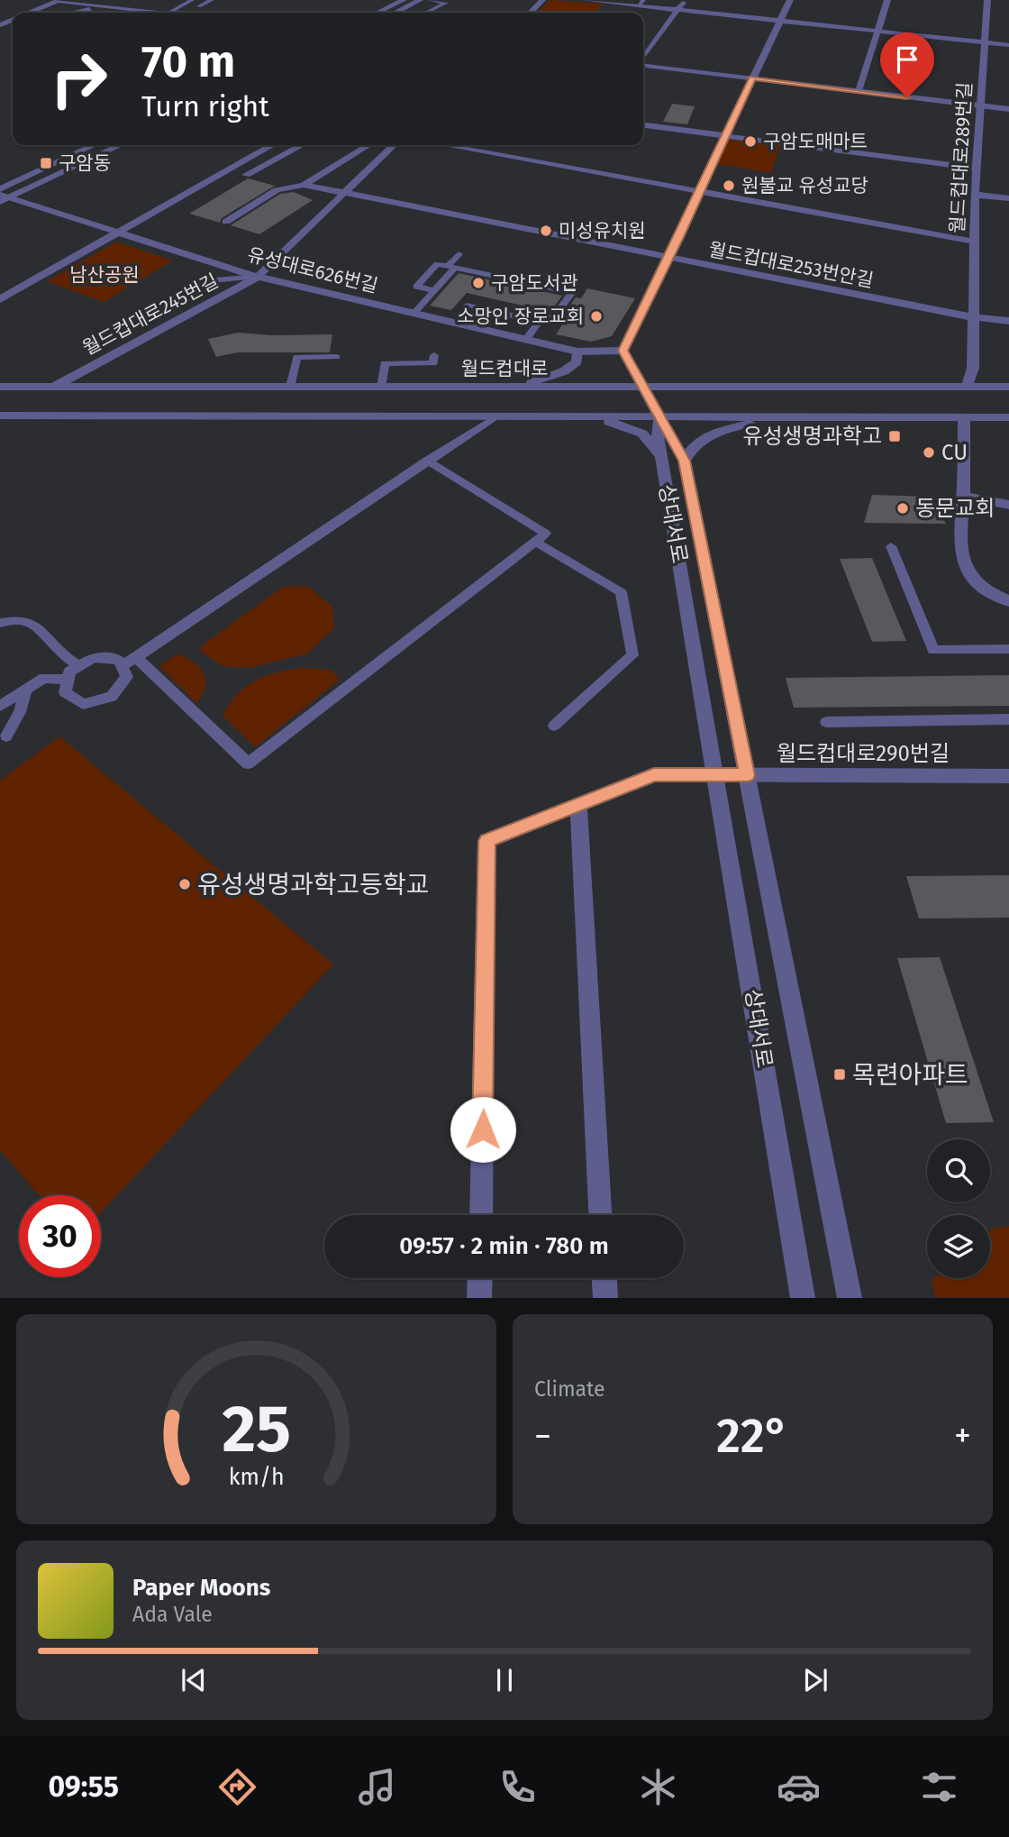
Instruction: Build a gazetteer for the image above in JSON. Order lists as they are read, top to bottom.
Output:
{
  "streets": {
    "street": [
      "월드컵대로289번길",
      "월드컵대로253번안길",
      "유성대로626번길",
      "월드컵대로245번길",
      "월드컵대로",
      "상대서로",
      "월드컵대로290번길"
    ]
  },
  "crossings": [
    ["월드컵대로289번길", "월드컵대로253번안길"],
    ["월드컵대로289번길", "월드컵대로"],
    ["월드컵대로253번안길", "월드컵대로245번길"],
    ["유성대로626번길", "월드컵대로245번길"],
    ["월드컵대로245번길", "월드컵대로"],
    ["상대서로", "월드컵대로290번길"]
  ],
  "parks": ["남산공원"],
  "places": {
    "other": [
      "구암도매마트",
      "원불교 유성교당",
      "미성유치원",
      "구암도서관",
      "소망인 장로교회",
      "CU",
      "동문교회",
      "유성생명과학고등학교"
    ],
    "transit": ["구암동", "유성생명과학고", "목련아파트"]
  },
  "page": {
    "turn": ["70 m", "Turn right"],
    "limit": "30",
    "trip": "09:57 · 2 min · 780 m",
    "tile": "Climate",
    "heat": ["−", "22°", "+"],
    "song": ["Paper Moons", "Ada Vale"],
    "tabs": "09:55",
    "gauge": ["25", "km/h"]
  }
}
